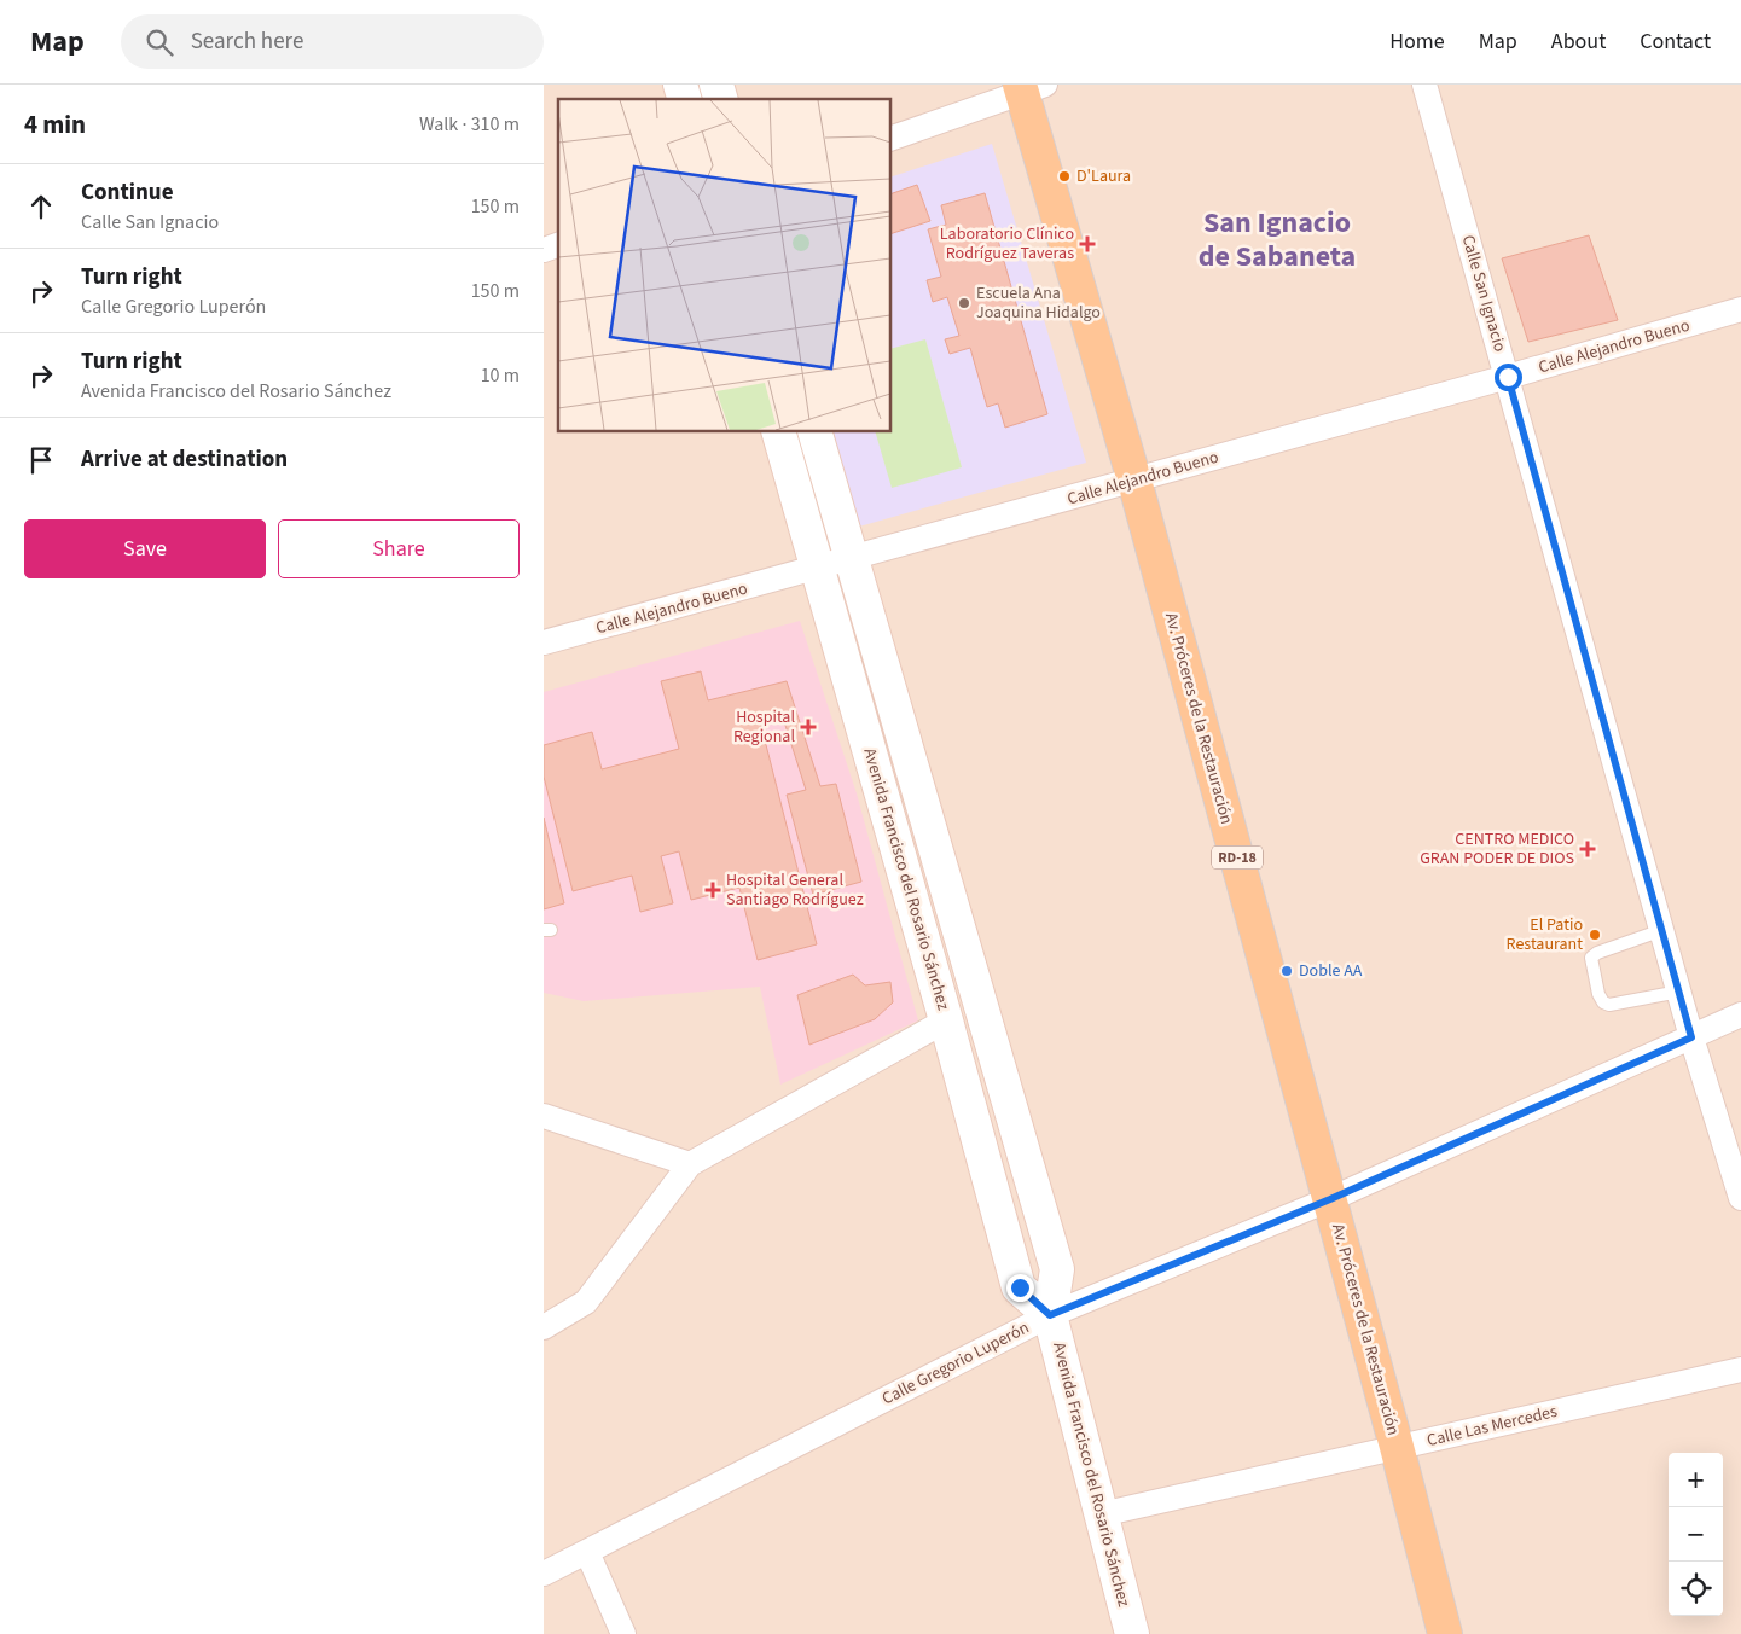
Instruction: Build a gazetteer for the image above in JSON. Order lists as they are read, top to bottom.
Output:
{
  "streets": {
    "main road": ["Av. Próceres de la Restauración", "RD-18", "Avenida Francisco del Rosario Sánchez"],
    "street": [
      "Calle San Ignacio",
      "Calle Alejandro Bueno",
      "Calle Gregorio Luperón",
      "Calle Las Mercedes"
    ]
  },
  "crossings": [
    ["Calle San Ignacio", "Calle Alejandro Bueno"],
    ["Calle San Ignacio", "Calle Gregorio Luperón"],
    ["Calle Alejandro Bueno", "Av. Próceres de la Restauración"],
    ["Calle Alejandro Bueno", "Avenida Francisco del Rosario Sánchez"],
    ["Av. Próceres de la Restauración", "Calle Gregorio Luperón"],
    ["Av. Próceres de la Restauración", "Calle Las Mercedes"],
    ["Avenida Francisco del Rosario Sánchez", "Calle Gregorio Luperón"],
    ["Avenida Francisco del Rosario Sánchez", "Calle Las Mercedes"]
  ],
  "districts": ["San Ignacio de Sabaneta"],
  "places": {
    "other": [
      "D'Laura",
      "Escuela Ana Joaquina Hidalgo",
      "El Patio Restaurant",
      "Doble AA"
    ],
    "health": [
      "Laboratorio Clínico Rodríguez Taveras",
      "Hospital Regional",
      "CENTRO MEDICO GRAN PODER DE DIOS",
      "Hospital General Santiago Rodríguez"
    ]
  },
  "page": {
    "header": "Map",
    "search": "Search here",
    "nav": [
      "Home",
      "Map",
      "About",
      "Contact"
    ],
    "heading": ["4 min", "Walk · 310 m"],
    "list": [
      ["Continue", "Calle San Ignacio", "150 m"],
      ["Turn right", "Calle Gregorio Luperón", "150 m"],
      ["Turn right", "Avenida Francisco del Rosario Sánchez", "10 m"],
      "Arrive at destination"
    ],
    "buttons": ["Save", "Share"],
    "map_buttons": ["+", "−"]
  }
}
